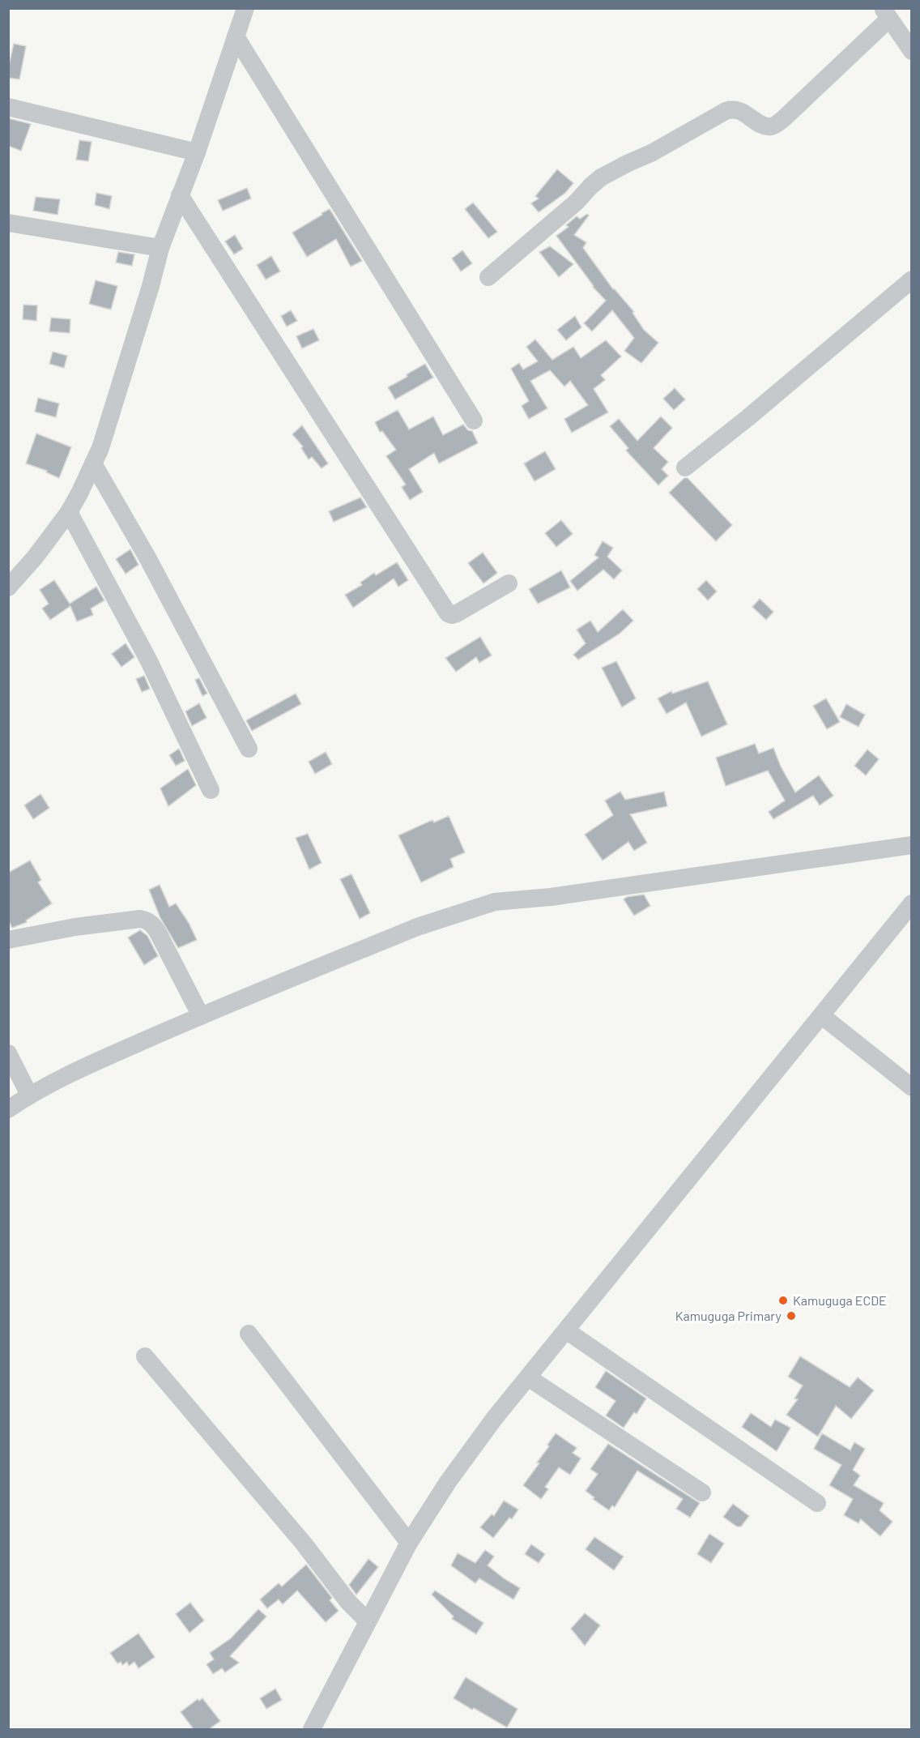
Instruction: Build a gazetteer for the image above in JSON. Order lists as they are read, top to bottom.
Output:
{
  "places": ["Kamuguga ECDE", "Kamuguga Primary"]
}
